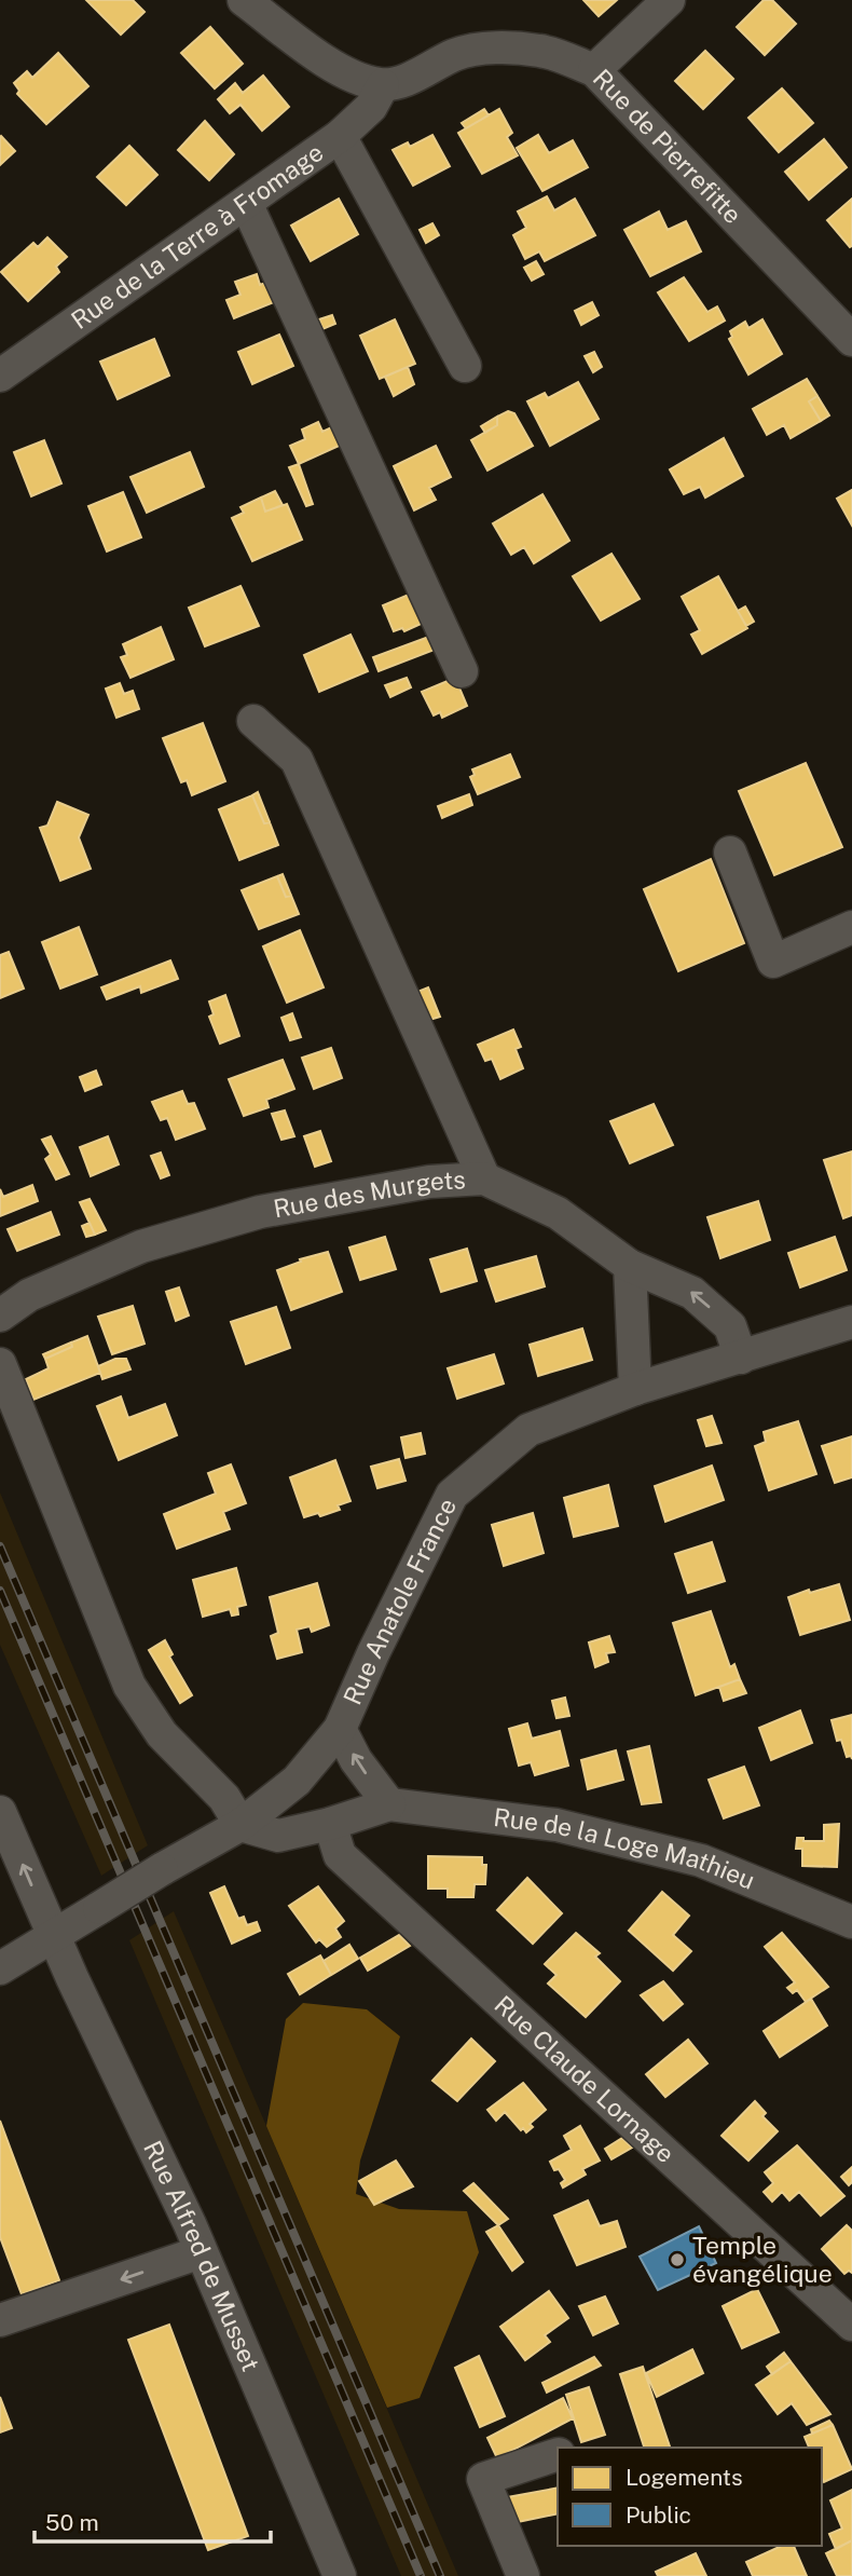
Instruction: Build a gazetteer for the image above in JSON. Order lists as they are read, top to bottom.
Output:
{
  "streets": {
    "street": [
      "Rue de Pierrefitte",
      "Rue de la Terre à Fromage",
      "Rue des Murgets",
      "Rue Anatole France",
      "Rue de la Loge Mathieu",
      "Rue Claude Lornage",
      "Rue Alfred de Musset"
    ]
  },
  "crossings": [
    ["Rue de Pierrefitte", "Rue de la Terre à Fromage"],
    ["Rue des Murgets", "Rue Anatole France"],
    ["Rue Anatole France", "Rue de la Loge Mathieu"],
    ["Rue Anatole France", "Rue Alfred de Musset"],
    ["Rue de la Loge Mathieu", "Rue Claude Lornage"]
  ],
  "places": ["Temple évangélique"],
  "legend": ["Logements", "Public"],
  "scale_bar": "50 m"
}
